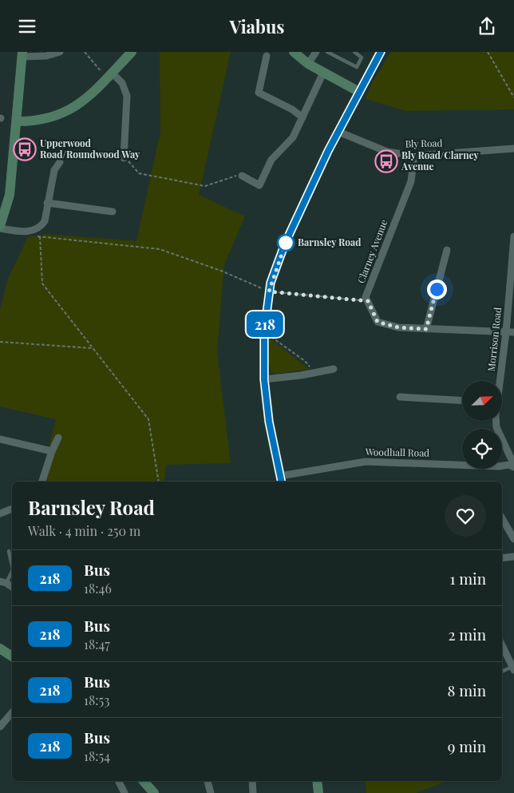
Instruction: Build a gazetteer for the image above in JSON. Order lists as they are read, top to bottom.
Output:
{
  "streets": {
    "street": [
      "Bly Road",
      "Clarney Avenue",
      "Morrison Road",
      "Woodhall Road"
    ]
  },
  "crossings": [
    ["Bly Road", "Clarney Avenue"],
    ["Morrison Road", "Woodhall Road"]
  ],
  "places": {
    "bus stop": ["Upperwood Road/Roundwood Way", "Bly Road/Clarney Avenue"],
    "other": ["Barnsley Road"]
  },
  "lines": ["bus line 218"],
  "north": "top right",
  "page": {
    "header": "Viabus",
    "on_map": "218",
    "heading": ["Barnsley Road", "Walk · 4 min · 250 m"],
    "list": [
      {
        "mark": "218",
        "name": "Bus",
        "note": "18:46",
        "value": "1 min"
      },
      {
        "mark": "218",
        "name": "Bus",
        "note": "18:47",
        "value": "2 min"
      },
      {
        "mark": "218",
        "name": "Bus",
        "note": "18:53",
        "value": "8 min"
      },
      {
        "mark": "218",
        "name": "Bus",
        "note": "18:54",
        "value": "9 min"
      }
    ]
  }
}
